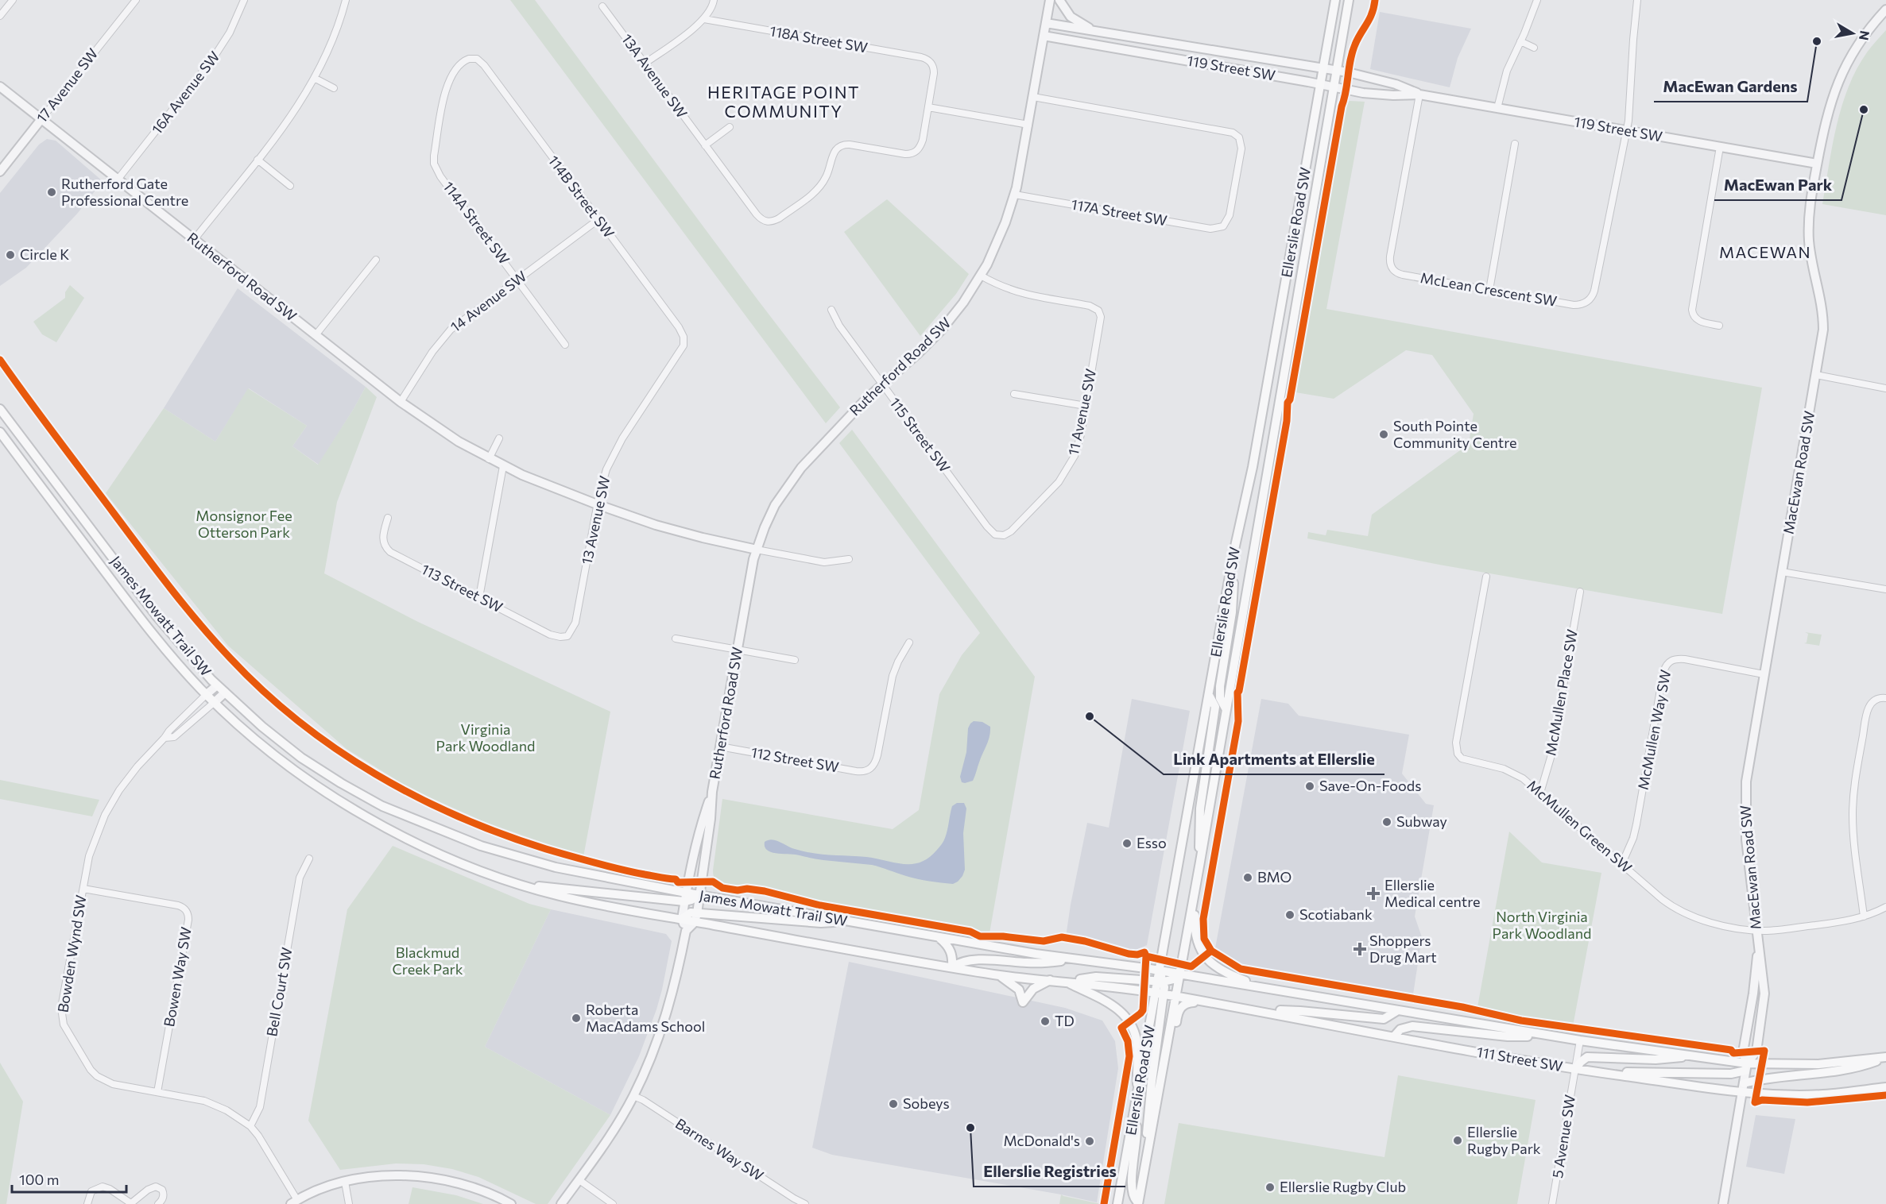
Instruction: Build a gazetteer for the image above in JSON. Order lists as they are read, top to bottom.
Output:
{
  "streets": {
    "main road": ["Ellerslie Road SW", "James Mowatt Trail SW", "111 Street SW"],
    "street": [
      "118A Street SW",
      "119 Street SW",
      "13A Avenue SW",
      "17 Avenue SW",
      "16A Avenue SW",
      "114B Street SW",
      "117A Street SW",
      "114A Street SW",
      "Rutherford Road SW",
      "McLean Crescent SW",
      "14 Avenue SW",
      "11 Avenue SW",
      "115 Street SW",
      "MacEwan Road SW",
      "13 Avenue SW",
      "113 Street SW",
      "McMullen Place SW",
      "McMullen Way SW",
      "112 Street SW",
      "McMullen Green SW",
      "Bowden Wynd SW",
      "Bowen Way SW",
      "Bell Court SW",
      "5 Avenue SW",
      "Barnes Way SW"
    ]
  },
  "crossings": [
    ["118A Street SW", "13A Avenue SW"],
    ["119 Street SW", "Ellerslie Road SW"],
    ["119 Street SW", "Rutherford Road SW"],
    ["119 Street SW", "McLean Crescent SW"],
    ["119 Street SW", "MacEwan Road SW"],
    ["17 Avenue SW", "Rutherford Road SW"],
    ["16A Avenue SW", "Rutherford Road SW"],
    ["114B Street SW", "114A Street SW"],
    ["114B Street SW", "14 Avenue SW"],
    ["114B Street SW", "13 Avenue SW"],
    ["117A Street SW", "Rutherford Road SW"],
    ["Ellerslie Road SW", "James Mowatt Trail SW"],
    ["Ellerslie Road SW", "111 Street SW"],
    ["114A Street SW", "14 Avenue SW"],
    ["Rutherford Road SW", "14 Avenue SW"],
    ["Rutherford Road SW", "11 Avenue SW"],
    ["Rutherford Road SW", "115 Street SW"],
    ["Rutherford Road SW", "13 Avenue SW"],
    ["Rutherford Road SW", "James Mowatt Trail SW"],
    ["Rutherford Road SW", "112 Street SW"],
    ["11 Avenue SW", "115 Street SW"],
    ["MacEwan Road SW", "McMullen Way SW"],
    ["MacEwan Road SW", "McMullen Green SW"],
    ["MacEwan Road SW", "111 Street SW"],
    ["13 Avenue SW", "113 Street SW"],
    ["James Mowatt Trail SW", "Bowden Wynd SW"],
    ["James Mowatt Trail SW", "111 Street SW"],
    ["McMullen Place SW", "McMullen Green SW"],
    ["McMullen Way SW", "McMullen Green SW"],
    ["Bowden Wynd SW", "Bowen Way SW"],
    ["Bowden Wynd SW", "Bell Court SW"],
    ["111 Street SW", "5 Avenue SW"]
  ],
  "districts": ["HERITAGE POINT COMMUNITY", "MACEWAN"],
  "parks": [
    "Monsignor Fee Otterson Park",
    "Virginia Park Woodland",
    "North Virginia Park Woodland",
    "Blackmud Creek Park"
  ],
  "places": {
    "other": [
      "MacEwan Gardens",
      "MacEwan Park",
      "Rutherford Gate Professional Centre",
      "Circle K",
      "South Pointe Community Centre",
      "Link Apartments at Ellerslie",
      "Save-On-Foods",
      "Subway",
      "Esso",
      "BMO",
      "Scotiabank",
      "Roberta MacAdams School",
      "TD",
      "Sobeys",
      "Ellerslie Registries",
      "Ellerslie Rugby Park",
      "McDonald's",
      "Ellerslie Rugby Club"
    ],
    "health": ["Ellerslie Medical centre", "Shoppers Drug Mart"]
  },
  "scale_bar": "100 m",
  "north": "right"
}
